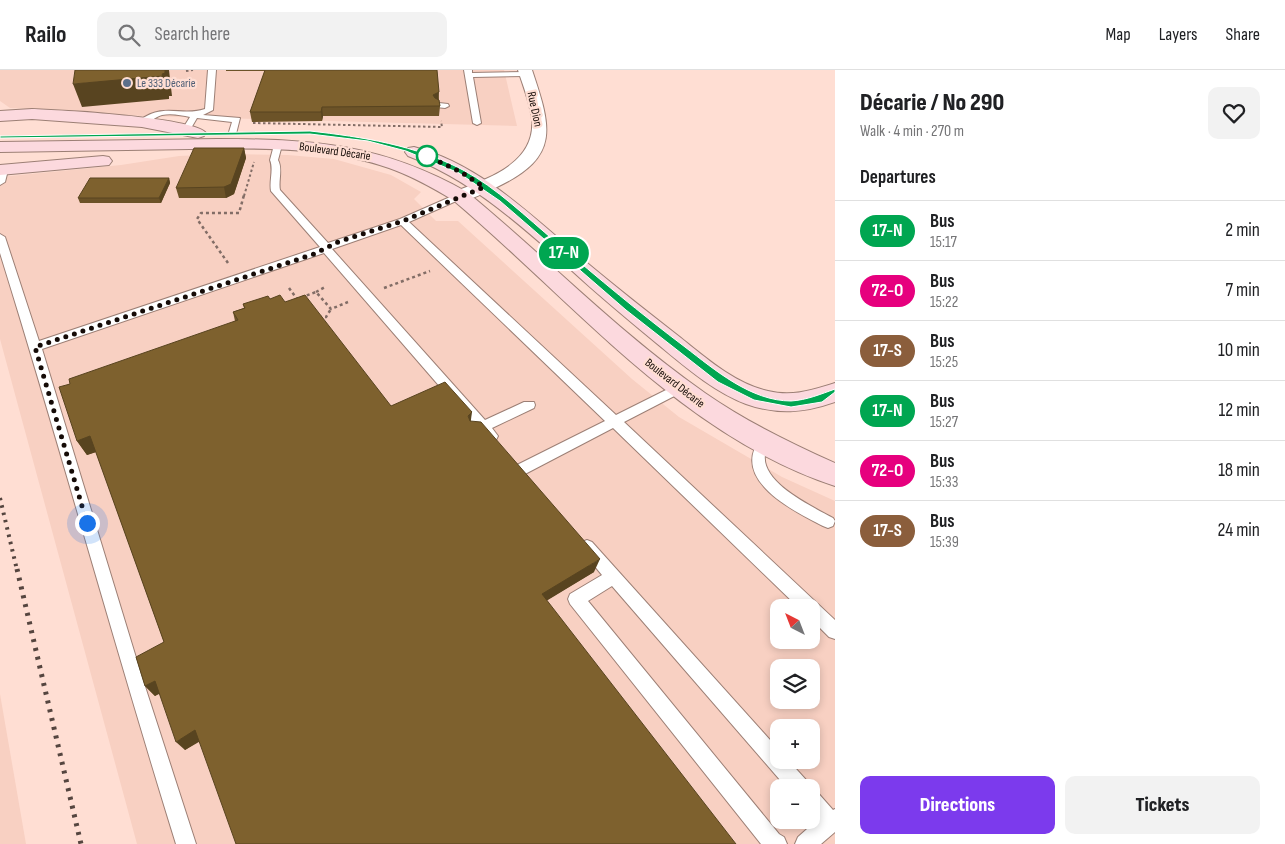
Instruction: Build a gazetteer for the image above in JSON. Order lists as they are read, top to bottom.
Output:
{
  "streets": {
    "street": ["Rue Dion", "Boulevard Décarie"]
  },
  "crossings": [
    ["Rue Dion", "Boulevard Décarie"]
  ],
  "places": ["Le 333 Décarie"],
  "lines": ["bus line 17-N"],
  "north": "top left",
  "page": {
    "header": "Railo",
    "search": "Search here",
    "nav": ["Map", "Layers", "Share"],
    "on_map": "17-N",
    "heading": [
      ["Décarie / No 290", "Walk · 4 min · 270 m"],
      "Departures"
    ],
    "list": [
      {
        "mark": "17-N",
        "name": "Bus",
        "note": "15:17",
        "value": "2 min"
      },
      {
        "mark": "72-O",
        "name": "Bus",
        "note": "15:22",
        "value": "7 min"
      },
      {
        "mark": "17-S",
        "name": "Bus",
        "note": "15:25",
        "value": "10 min"
      },
      {
        "mark": "17-N",
        "name": "Bus",
        "note": "15:27",
        "value": "12 min"
      },
      {
        "mark": "72-O",
        "name": "Bus",
        "note": "15:33",
        "value": "18 min"
      },
      {
        "mark": "17-S",
        "name": "Bus",
        "note": "15:39",
        "value": "24 min"
      }
    ],
    "map_buttons": ["+", "−"],
    "buttons": ["Directions", "Tickets"]
  }
}
